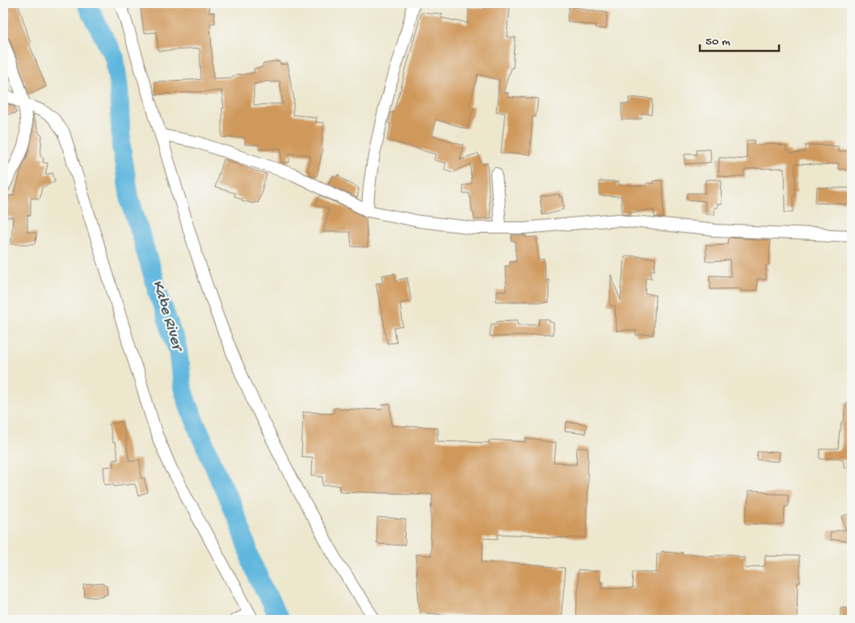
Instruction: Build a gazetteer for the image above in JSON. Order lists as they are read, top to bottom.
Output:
{
  "water": ["Kabe River"],
  "scale_bar": "50 m"
}
